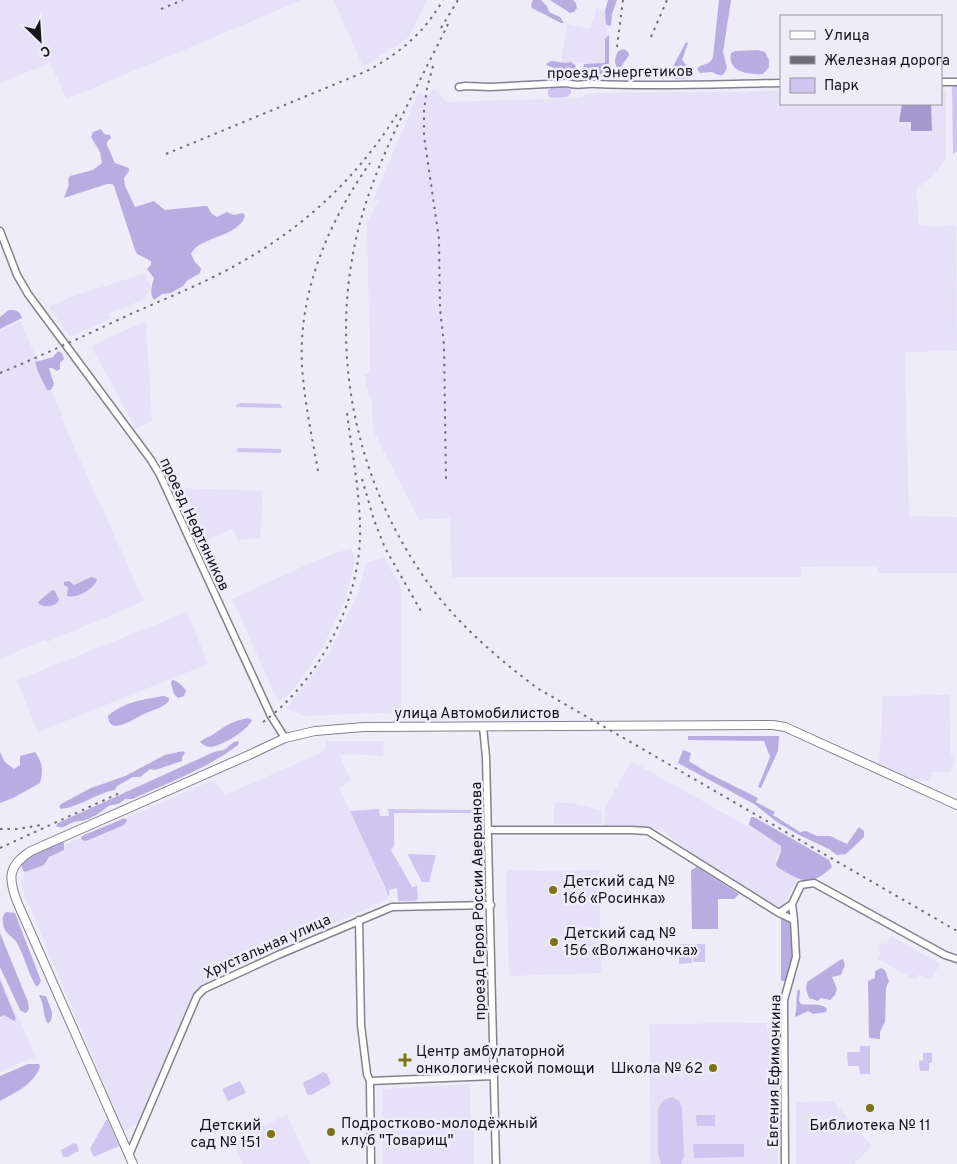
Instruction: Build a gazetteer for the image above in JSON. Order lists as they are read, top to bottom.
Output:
{
  "streets": {
    "street": [
      "проезд Энергетиков",
      "проезд Нефтяников",
      "улица Автомобилистов",
      "проезд Героя России Аверьянова",
      "Хрустальная улица",
      "Евгения Ефимочкина"
    ]
  },
  "crossings": [
    ["проезд Нефтяников", "улица Автомобилистов"],
    ["улица Автомобилистов", "проезд Героя России Аверьянова"],
    ["улица Автомобилистов", "Хрустальная улица"],
    ["проезд Героя России Аверьянова", "Хрустальная улица"]
  ],
  "places": {
    "other": [
      "Детский сад № 166 «Росинка»",
      "Детский сад № 156 «Волжаночка»",
      "Школа № 62",
      "Библиотека № 11",
      "Подростково-молодёжный клуб \"Товарищ\"",
      "Детский сад № 151"
    ],
    "health": ["Центр амбулаторной онкологической помощи"]
  },
  "legend": ["Улица", "Железная дорога", "Парк"],
  "north": "bottom right"
}
